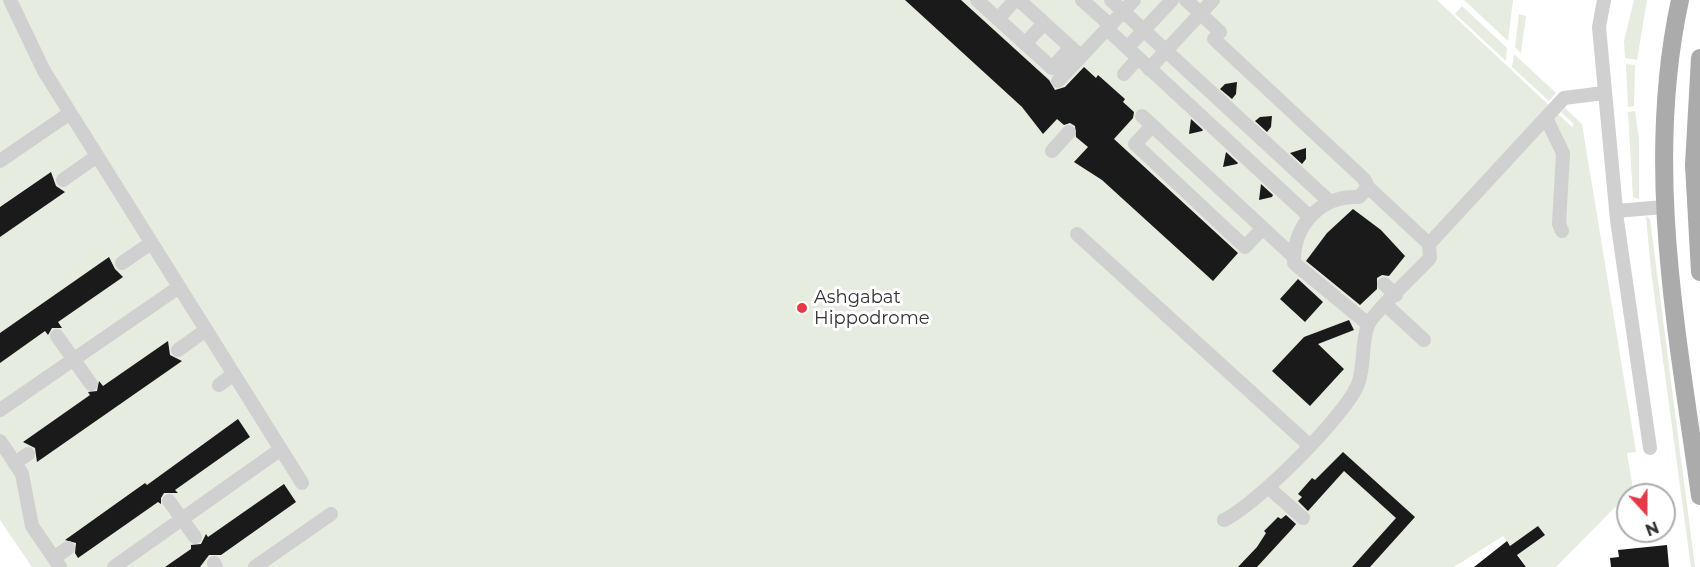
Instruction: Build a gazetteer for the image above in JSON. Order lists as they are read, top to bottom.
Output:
{
  "places": ["Ashgabat Hippodrome"],
  "north": "bottom"
}
